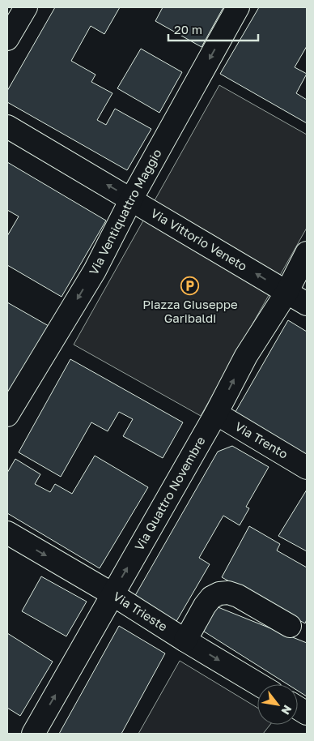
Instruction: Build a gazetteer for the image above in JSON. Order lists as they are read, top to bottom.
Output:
{
  "streets": {
    "street": [
      "Via Ventiquattro Maggio",
      "Via Vittorio Veneto",
      "Via Trento",
      "Via Quattro Novembre",
      "Via Trieste"
    ]
  },
  "crossings": [
    ["Via Ventiquattro Maggio", "Via Vittorio Veneto"],
    ["Via Vittorio Veneto", "Via Quattro Novembre"],
    ["Via Trento", "Via Quattro Novembre"],
    ["Via Quattro Novembre", "Via Trieste"]
  ],
  "one_way": [
    "Via Ventiquattro Maggio",
    "Via Vittorio Veneto",
    "Via Quattro Novembre",
    "Via Trieste"
  ],
  "places": {
    "parking": ["Piazza Giuseppe Garibaldi"]
  },
  "scale_bar": "20 m",
  "north": "bottom right"
}
